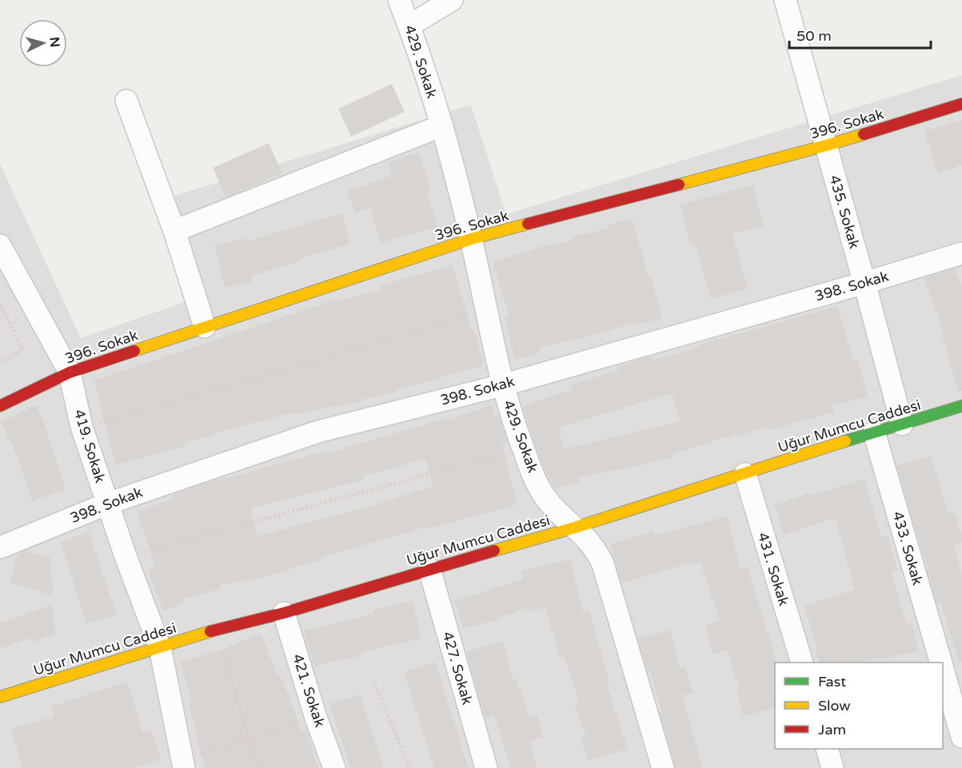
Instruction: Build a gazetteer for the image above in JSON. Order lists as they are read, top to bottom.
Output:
{
  "streets": {
    "street": [
      "429. Sokak",
      "396. Sokak",
      "435. Sokak",
      "398. Sokak",
      "Uğur Mumcu Caddesi",
      "419. Sokak",
      "433. Sokak",
      "431. Sokak",
      "427. Sokak",
      "421. Sokak"
    ]
  },
  "crossings": [
    ["429. Sokak", "396. Sokak"],
    ["429. Sokak", "398. Sokak"],
    ["429. Sokak", "Uğur Mumcu Caddesi"],
    ["396. Sokak", "435. Sokak"],
    ["396. Sokak", "419. Sokak"],
    ["435. Sokak", "398. Sokak"],
    ["435. Sokak", "Uğur Mumcu Caddesi"],
    ["398. Sokak", "419. Sokak"],
    ["Uğur Mumcu Caddesi", "419. Sokak"],
    ["Uğur Mumcu Caddesi", "433. Sokak"],
    ["Uğur Mumcu Caddesi", "431. Sokak"],
    ["Uğur Mumcu Caddesi", "427. Sokak"],
    ["Uğur Mumcu Caddesi", "421. Sokak"]
  ],
  "legend": ["Fast", "Slow", "Jam"],
  "scale_bar": "50 m",
  "north": "right"
}
